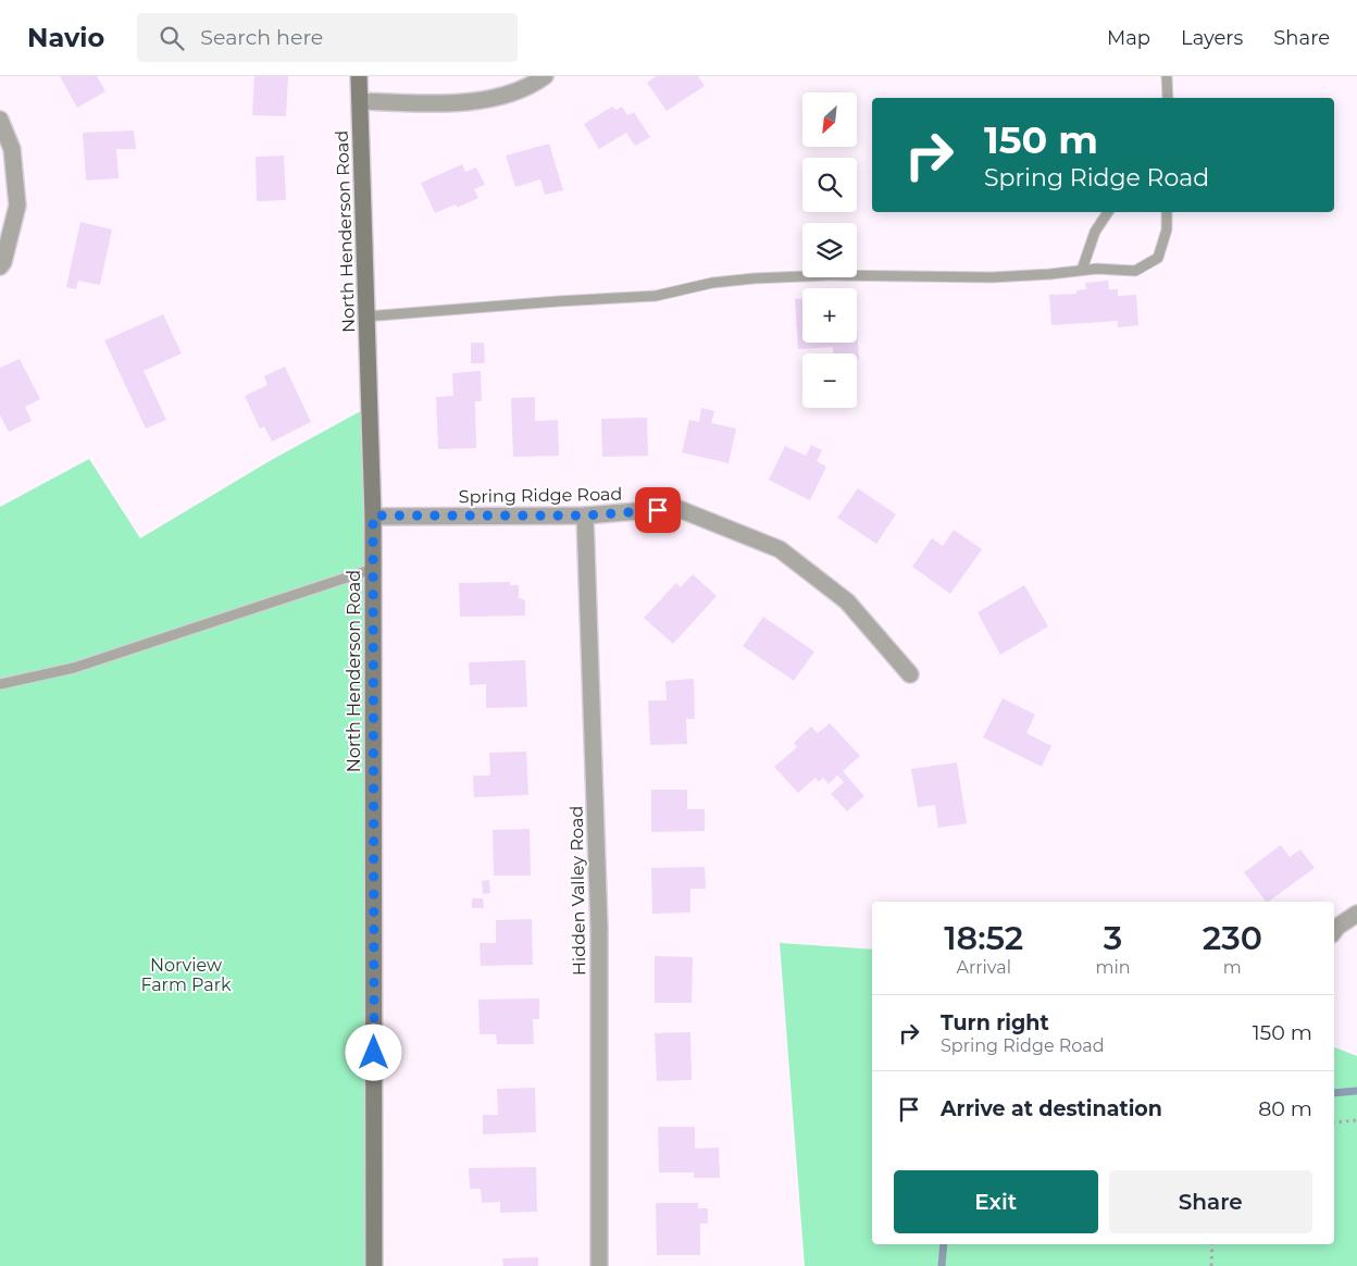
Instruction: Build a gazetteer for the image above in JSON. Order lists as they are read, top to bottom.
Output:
{
  "streets": {
    "street": ["North Henderson Road", "Spring Ridge Road", "Hidden Valley Road"]
  },
  "crossings": [
    ["North Henderson Road", "Spring Ridge Road"],
    ["Spring Ridge Road", "Hidden Valley Road"]
  ],
  "parks": ["Norview Farm Park"],
  "north": "bottom left",
  "page": {
    "header": "Navio",
    "search": "Search here",
    "nav": ["Map", "Layers", "Share"],
    "map_buttons": ["+", "−"],
    "turn": ["150 m", "Spring Ridge Road"],
    "eta": [
      "18:52",
      "Arrival",
      "3",
      "min",
      "230",
      "m"
    ],
    "list": [
      {
        "name": "Turn right",
        "note": "Spring Ridge Road",
        "value": "150 m"
      },
      {
        "name": "Arrive at destination",
        "value": "80 m"
      }
    ],
    "buttons": ["Exit", "Share"]
  }
}
